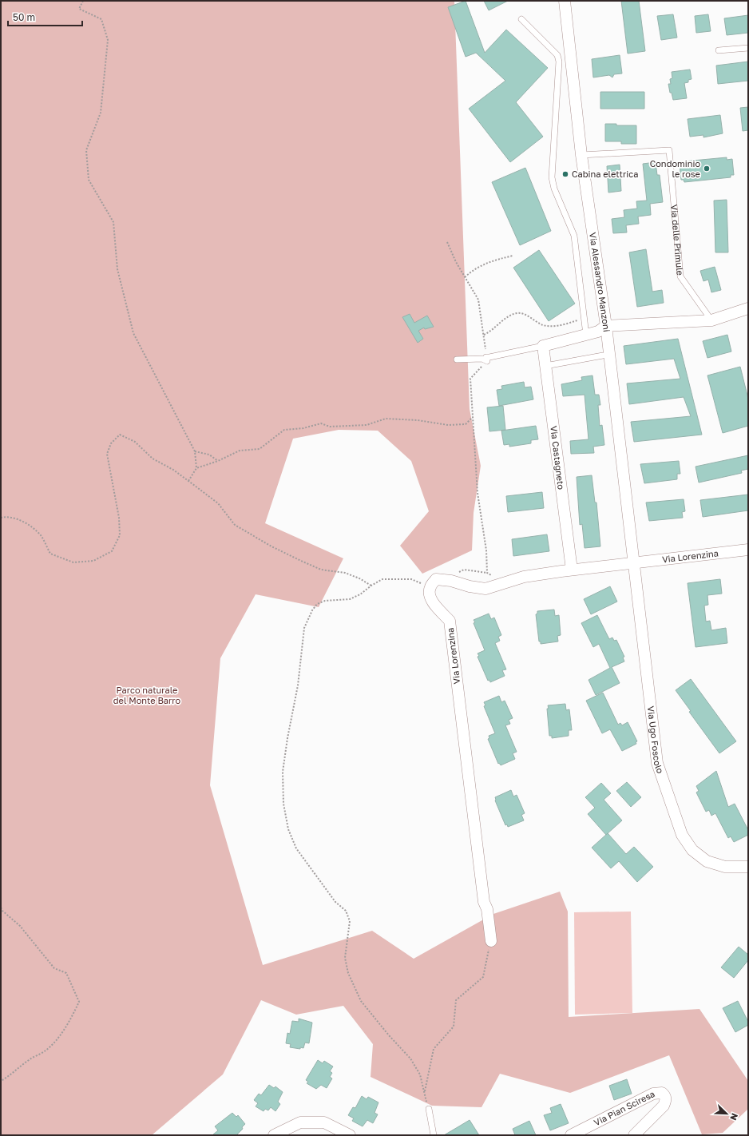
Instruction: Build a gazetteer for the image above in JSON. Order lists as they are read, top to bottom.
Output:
{
  "streets": {
    "street": [
      "Via Alessandro Manzoni",
      "Via Castagneto",
      "Via Lorenzina",
      "Via Ugo Foscolo",
      "Via Pian Sciresa"
    ],
    "lane": ["Via delle Primule"]
  },
  "crossings": [
    ["Via delle Primule", "Via Alessandro Manzoni"],
    ["Via Alessandro Manzoni", "Via Lorenzina"],
    ["Via Alessandro Manzoni", "Via Ugo Foscolo"],
    ["Via Castagneto", "Via Lorenzina"],
    ["Via Lorenzina", "Via Ugo Foscolo"]
  ],
  "parks": ["Parco naturale del Monte Barro"],
  "places": ["Condominio le rose", "Cabina elettrica"],
  "scale_bar": "50 m",
  "north": "bottom right"
}
